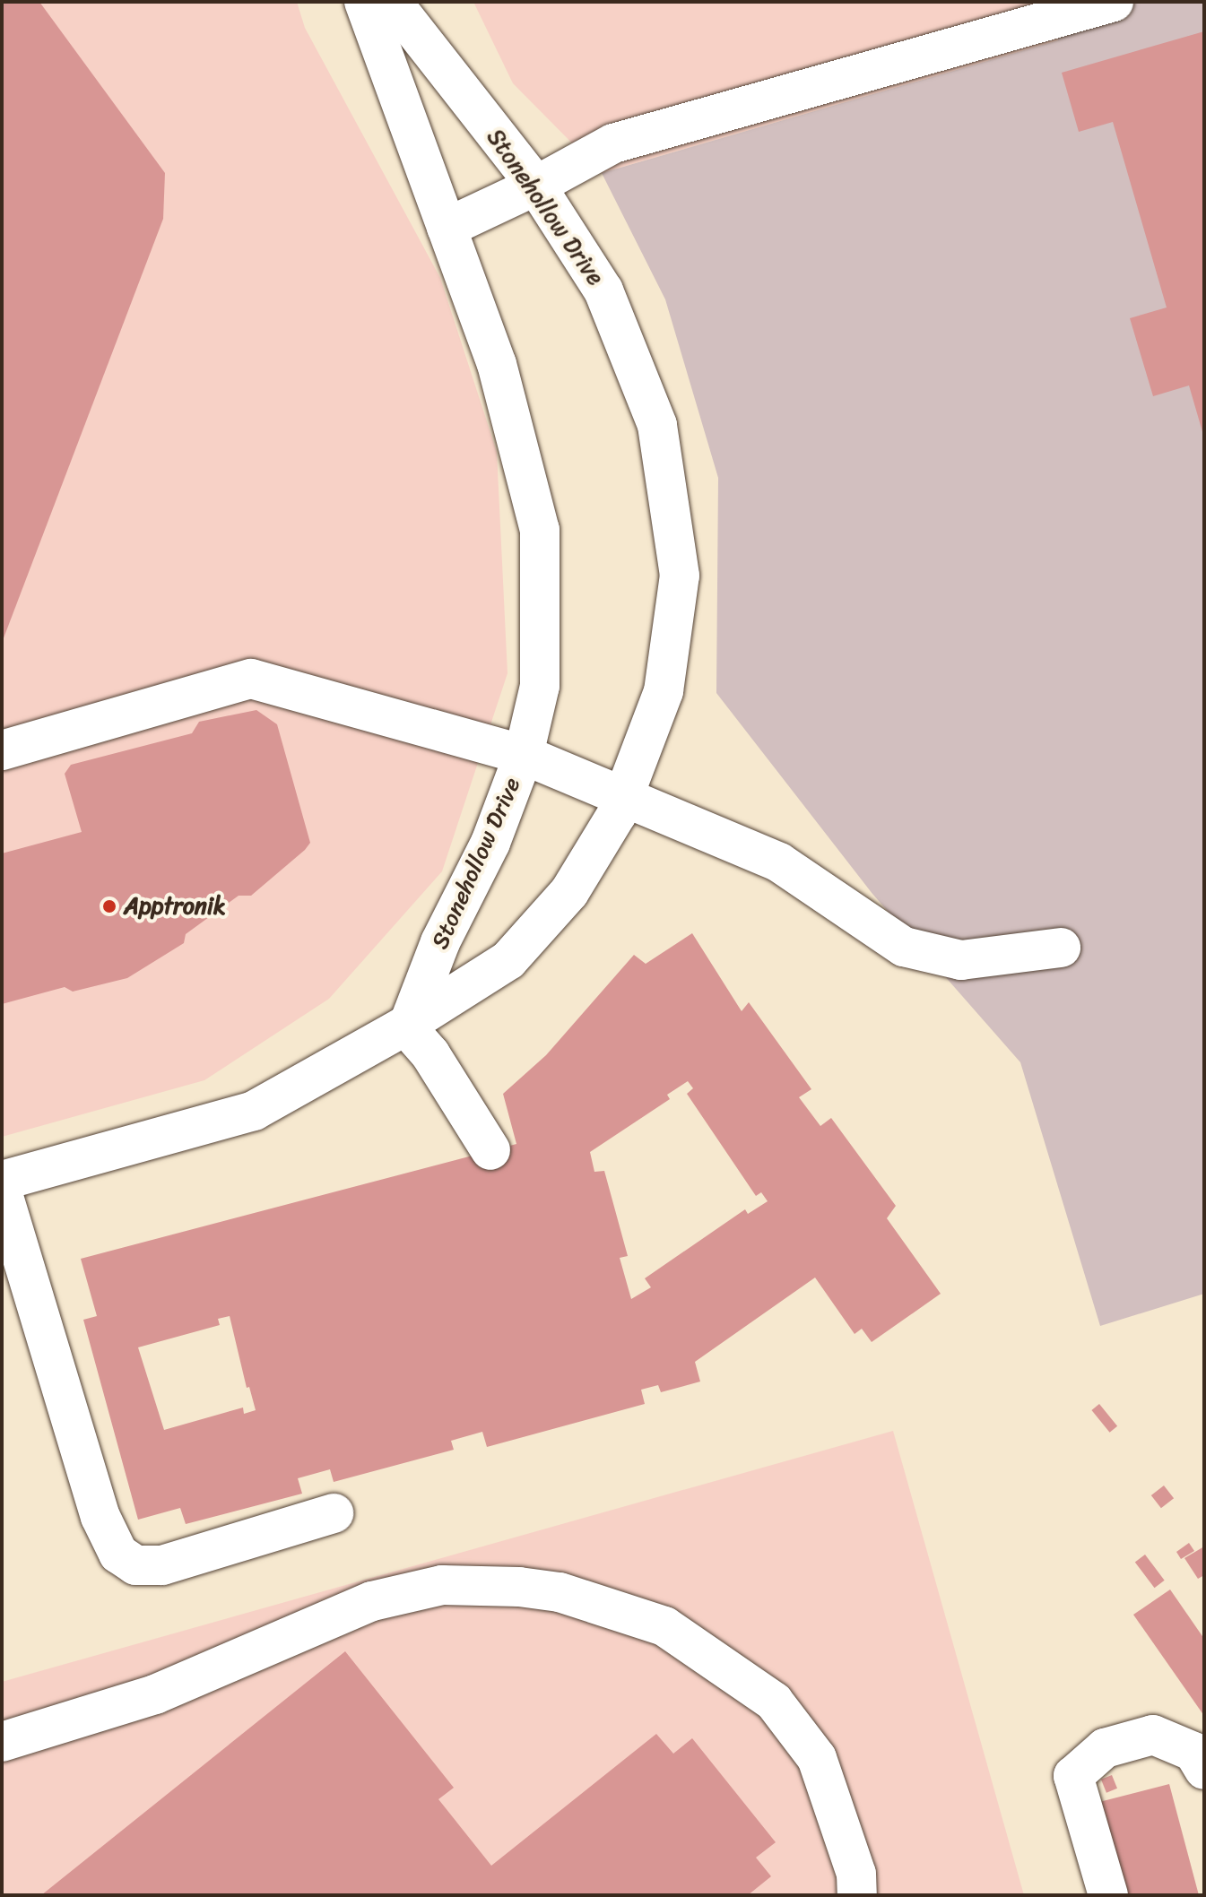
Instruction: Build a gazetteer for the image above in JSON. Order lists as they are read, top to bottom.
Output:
{
  "streets": {
    "street": ["Stonehollow Drive"]
  },
  "places": ["Apptronik"]
}
